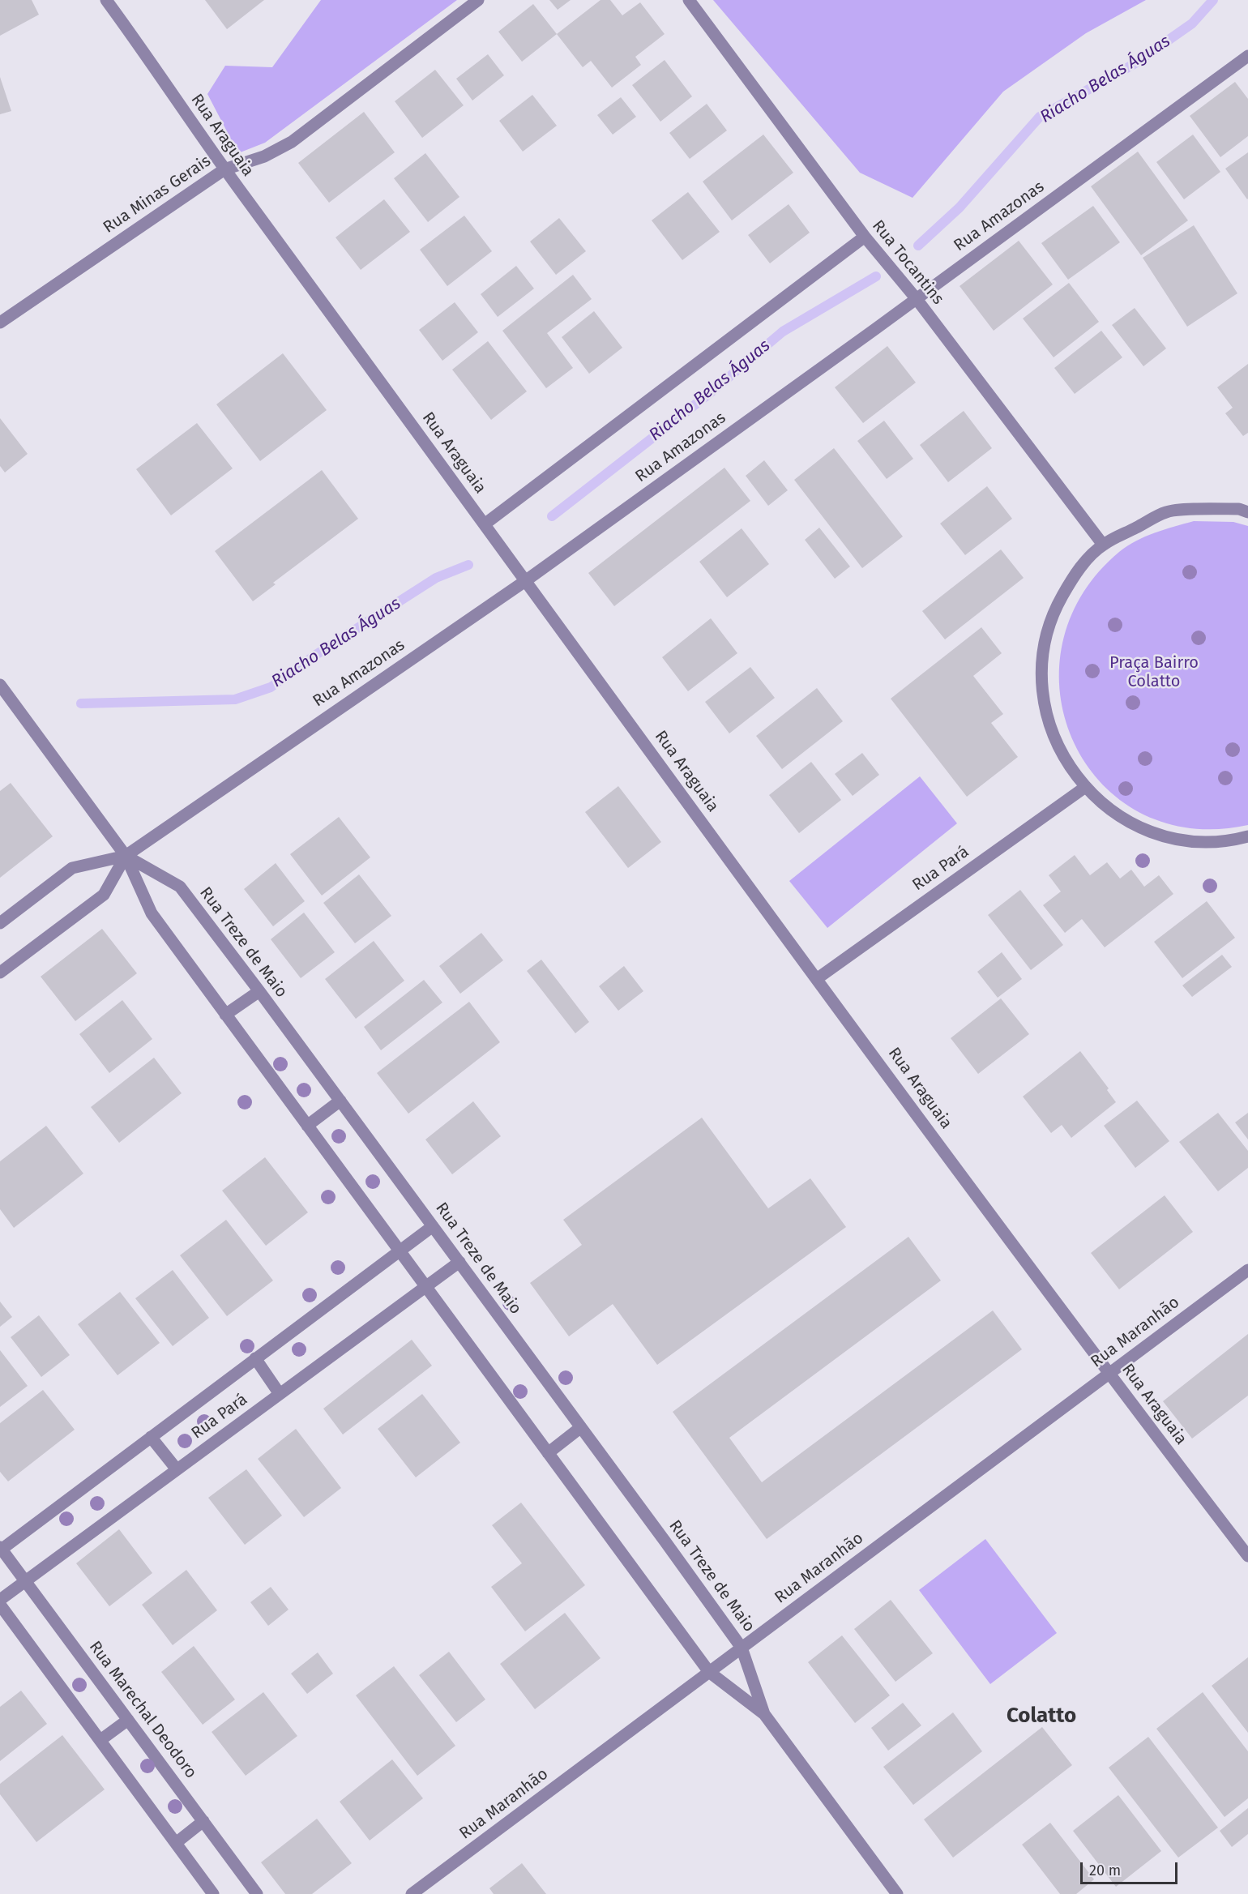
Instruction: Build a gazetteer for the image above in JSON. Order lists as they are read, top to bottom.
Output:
{
  "streets": {
    "street": [
      "Rua Araguaia",
      "Rua Minas Gerais",
      "Rua Amazonas",
      "Rua Tocantins",
      "Rua Pará",
      "Rua Treze de Maio",
      "Rua Maranhão",
      "Rua Marechal Deodoro"
    ]
  },
  "crossings": [
    ["Rua Araguaia", "Rua Minas Gerais"],
    ["Rua Araguaia", "Rua Amazonas"],
    ["Rua Araguaia", "Rua Pará"],
    ["Rua Araguaia", "Rua Maranhão"],
    ["Rua Amazonas", "Rua Tocantins"],
    ["Rua Amazonas", "Rua Treze de Maio"],
    ["Rua Pará", "Rua Treze de Maio"],
    ["Rua Pará", "Rua Marechal Deodoro"],
    ["Rua Treze de Maio", "Rua Maranhão"]
  ],
  "districts": ["Colatto"],
  "water": ["Riacho Belas Águas"],
  "parks": ["Praça Bairro Colatto"],
  "scale_bar": "20 m"
}
